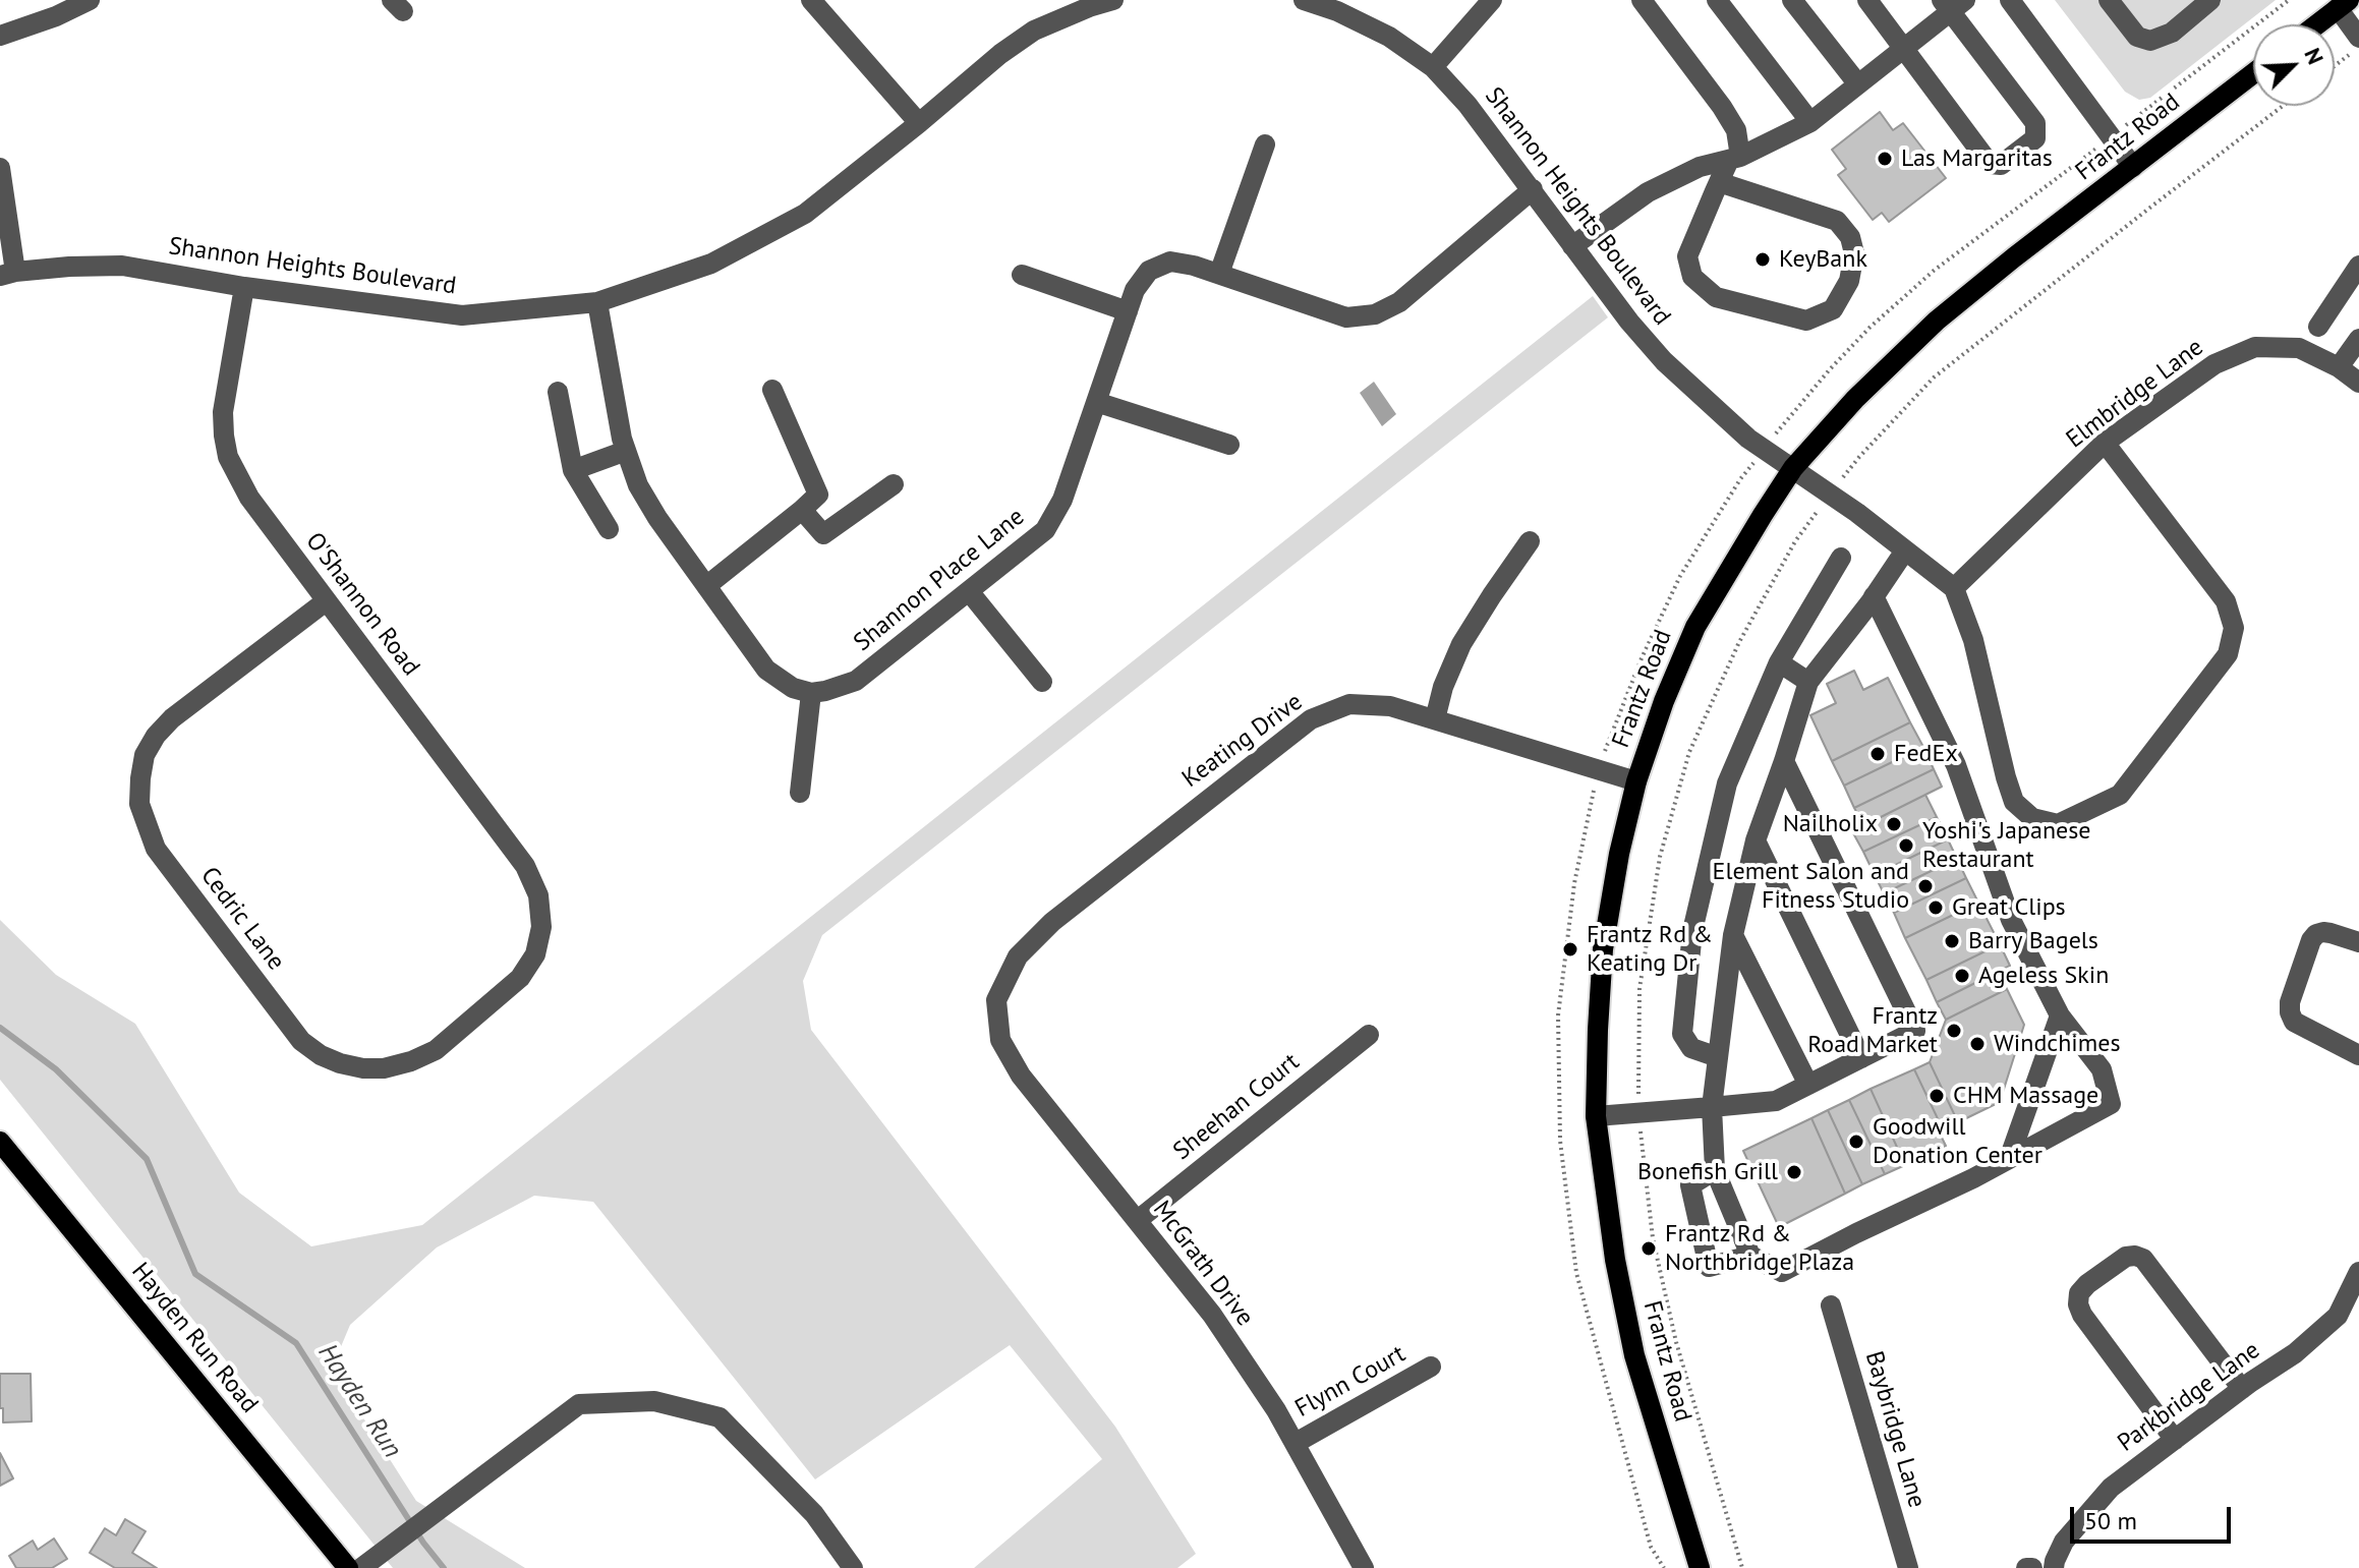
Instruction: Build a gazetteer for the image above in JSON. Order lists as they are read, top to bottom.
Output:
{
  "streets": {
    "main road": ["Frantz Road", "Hayden Run Road"],
    "street": [
      "Shannon Heights Boulevard",
      "Elmbridge Lane",
      "Shannon Place Lane",
      "O'Shannon Road",
      "Keating Drive",
      "Cedric Lane",
      "Sheehan Court",
      "McGrath Drive",
      "Flynn Court",
      "Parkbridge Lane",
      "Baybridge Lane"
    ]
  },
  "crossings": [
    ["Frantz Road", "Shannon Heights Boulevard"],
    ["Frantz Road", "Keating Drive"],
    ["Shannon Heights Boulevard", "Shannon Place Lane"],
    ["Shannon Heights Boulevard", "O'Shannon Road"],
    ["O'Shannon Road", "Cedric Lane"],
    ["Keating Drive", "McGrath Drive"],
    ["Sheehan Court", "McGrath Drive"],
    ["McGrath Drive", "Flynn Court"]
  ],
  "water": ["Hayden Run"],
  "places": [
    "Las Margaritas",
    "KeyBank",
    "FedEx",
    "Nailholix",
    "Yoshi's Japanese Restaurant",
    "Element Salon and Fitness Studio",
    "Great Clips",
    "Barry Bagels",
    "Frantz Rd & Keating Dr",
    "Ageless Skin",
    "Frantz Road Market",
    "Windchimes",
    "CHM Massage",
    "Goodwill Donation Center",
    "Bonefish Grill",
    "Frantz Rd & Northbridge Plaza"
  ],
  "scale_bar": "50 m",
  "north": "top right"
}
